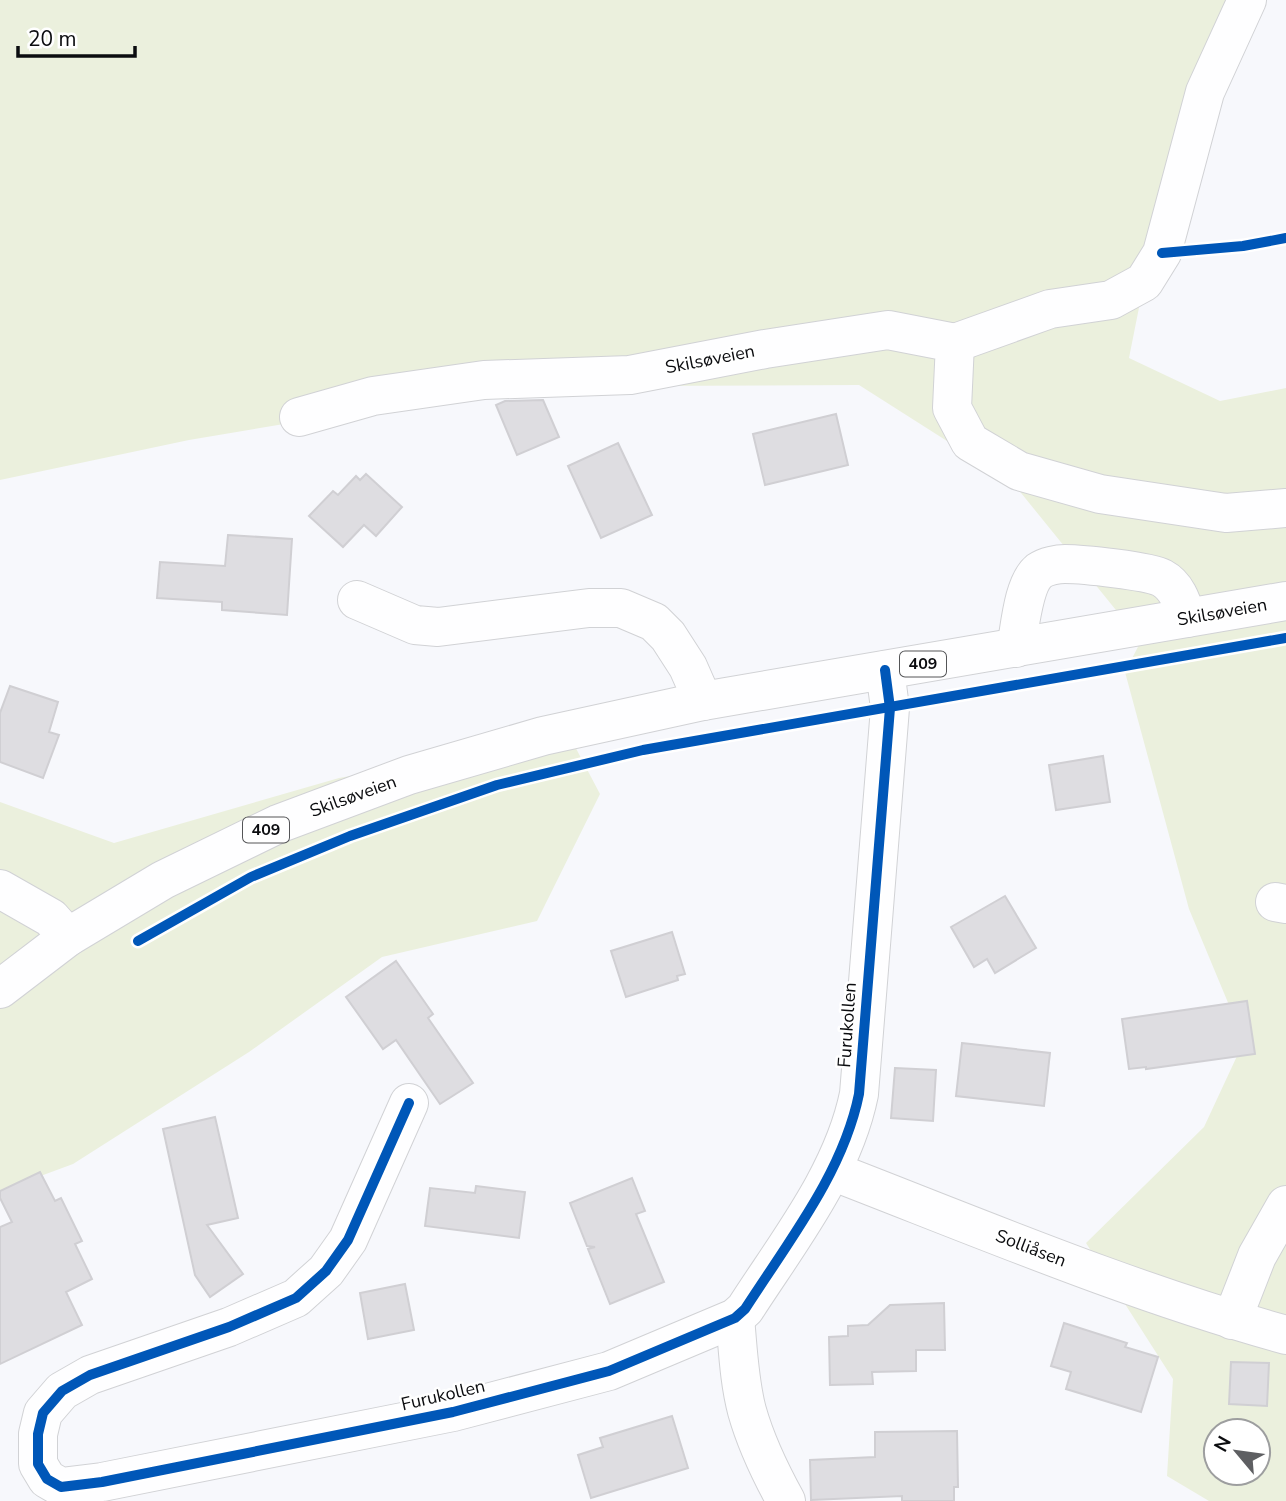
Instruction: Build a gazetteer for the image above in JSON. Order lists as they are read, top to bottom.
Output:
{
  "streets": {
    "street": [
      "Skilsøveien",
      "409",
      "Furukollen",
      "Solliåsen"
    ]
  },
  "crossings": [
    ["Skilsøveien", "Furukollen"],
    ["Furukollen", "Solliåsen"]
  ],
  "scale_bar": "20 m",
  "north": "top left"
}
